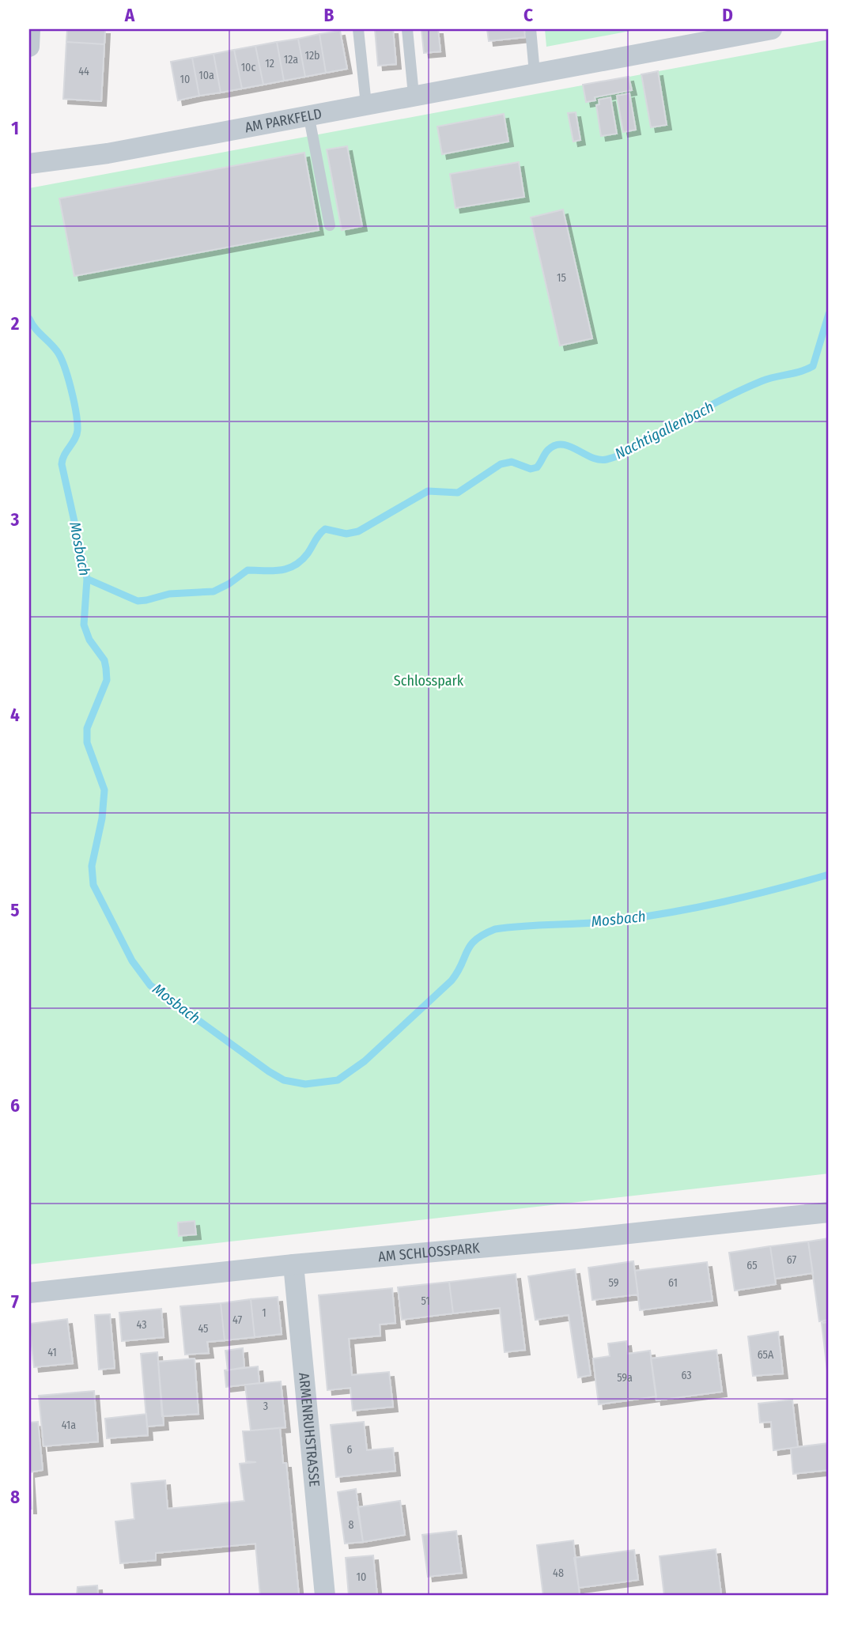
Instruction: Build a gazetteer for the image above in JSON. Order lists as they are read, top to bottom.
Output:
{
  "streets": {
    "street": ["AM PARKFELD", "AM SCHLOSSPARK", "ARMENRUHSTRASSE"]
  },
  "crossings": [
    ["AM SCHLOSSPARK", "ARMENRUHSTRASSE"]
  ],
  "water": ["Nachtigallenbach", "Mosbach"],
  "parks": ["Schlosspark"],
  "house_numbers": [
    "12b",
    "12a",
    "12",
    "10c",
    "44",
    "10a",
    "10",
    "15",
    "67",
    "65",
    "59",
    "61",
    "51",
    "1",
    "47",
    "43",
    "45",
    "41",
    "65A",
    "63",
    "59a",
    "3",
    "41a",
    "6",
    "8",
    "48",
    "10"
  ],
  "grid": {
    "columns": [
      "A",
      "B",
      "C",
      "D"
    ],
    "rows": [
      "1",
      "2",
      "3",
      "4",
      "5",
      "6",
      "7",
      "8"
    ]
  }
}
